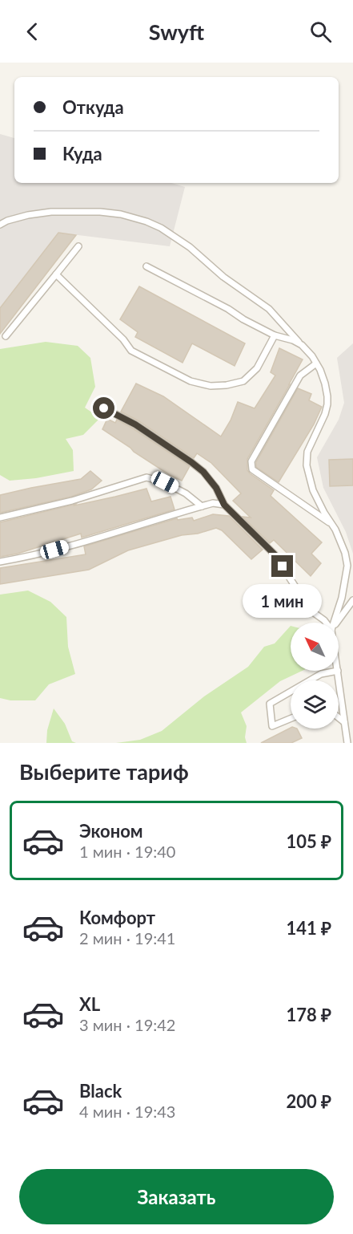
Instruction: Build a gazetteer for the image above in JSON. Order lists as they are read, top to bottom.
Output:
{
  "north": "top left",
  "page": {
    "header": "Swyft",
    "banner": ["Откуда", "Куда"],
    "bubble": "1 мин",
    "heading": "Выберите тариф",
    "list": [
      {
        "name": "Эконом",
        "note": "1 мин · 19:40",
        "value": "105 ₽"
      },
      {
        "name": "Комфорт",
        "note": "2 мин · 19:41",
        "value": "141 ₽"
      },
      {
        "name": "XL",
        "note": "3 мин · 19:42",
        "value": "178 ₽"
      },
      {
        "name": "Black",
        "note": "4 мин · 19:43",
        "value": "200 ₽"
      }
    ],
    "buttons": "Заказать"
  }
}
